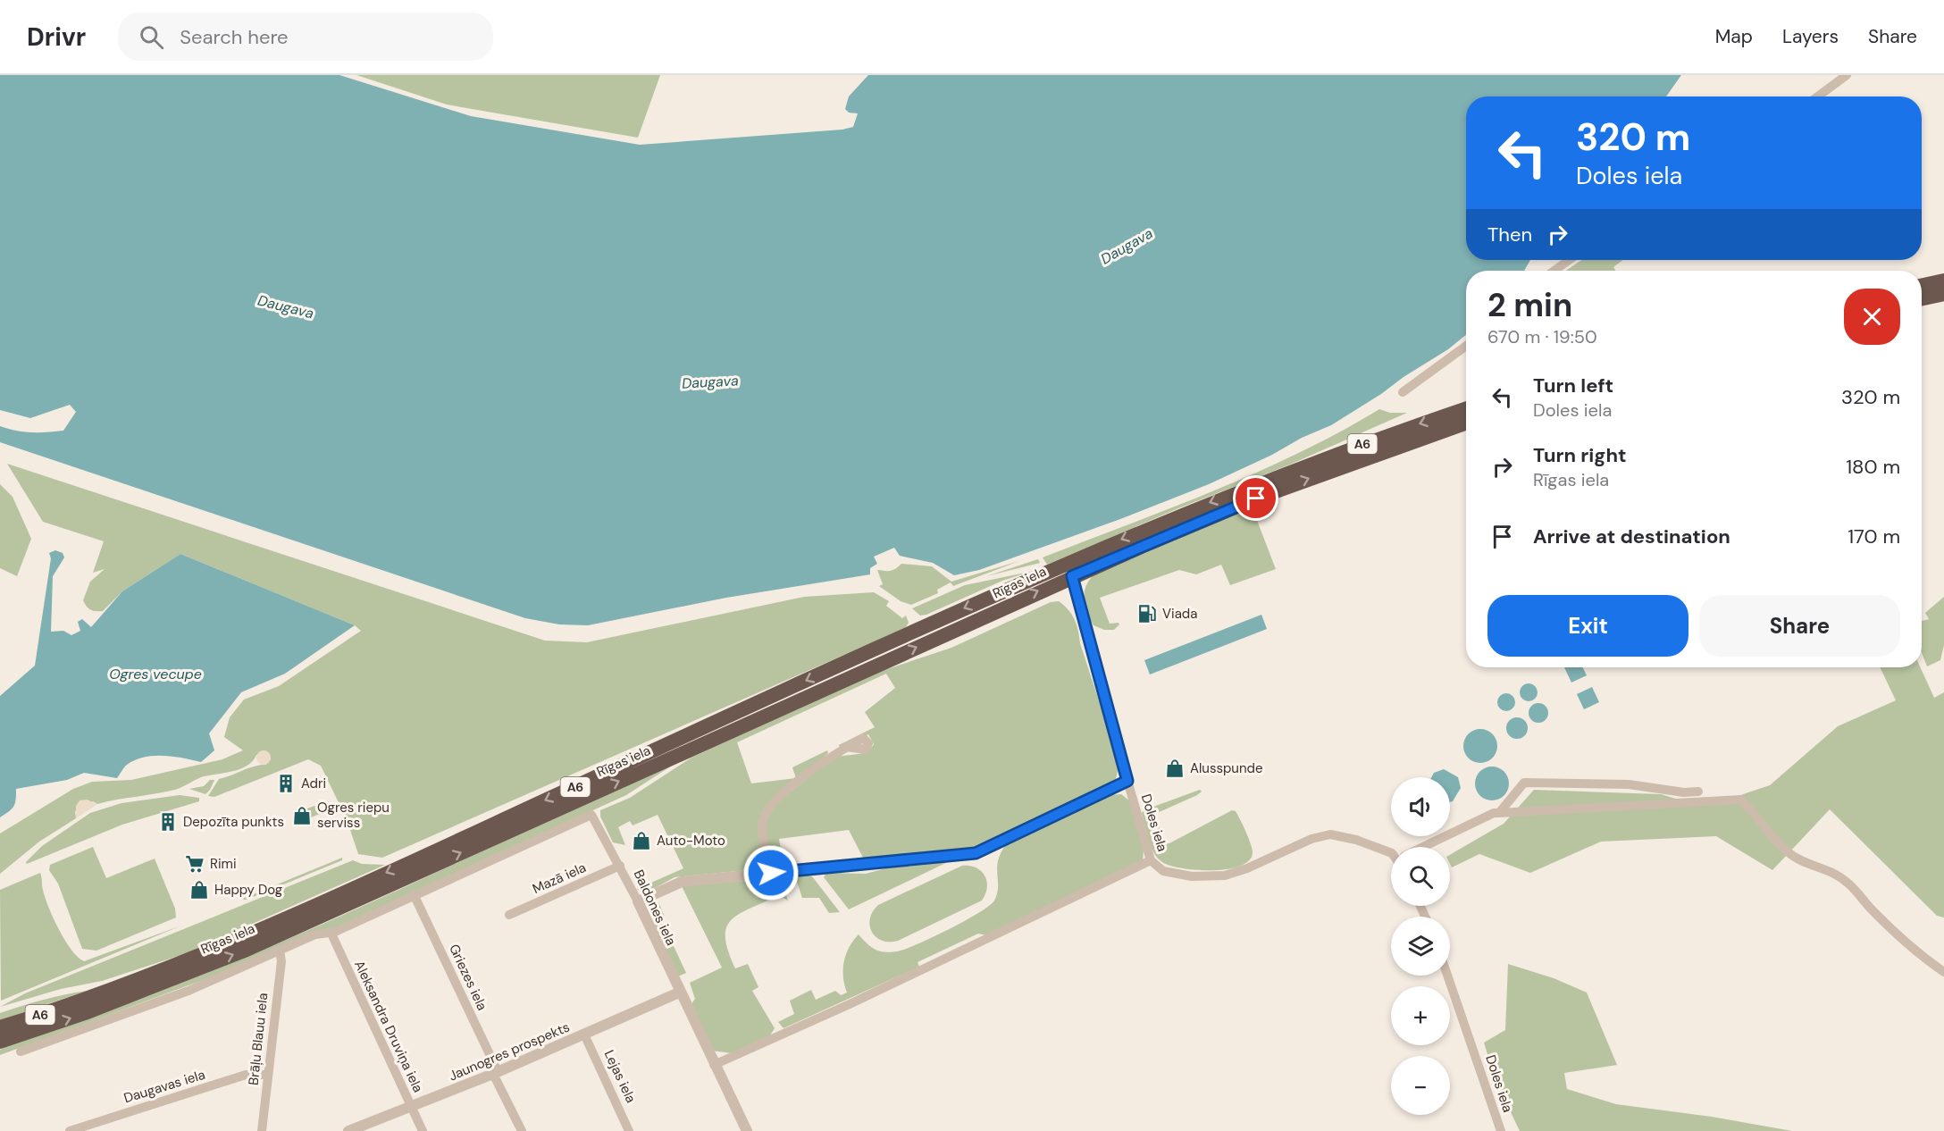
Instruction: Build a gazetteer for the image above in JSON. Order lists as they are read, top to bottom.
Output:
{
  "streets": {
    "highway": ["A6", "Rīgas iela"],
    "street": [
      "Doles iela",
      "Mazā iela",
      "Baldones iela",
      "Griezes iela",
      "Aleksandra Druviņa iela",
      "Brāļu Blauu iela",
      "Jaunogres prospekts",
      "Lejas iela",
      "Daugavas iela"
    ]
  },
  "crossings": [
    ["A6", "Rīgas iela"],
    ["Rīgas iela", "Doles iela"],
    ["Mazā iela", "Baldones iela"],
    ["Baldones iela", "Griezes iela"],
    ["Baldones iela", "Jaunogres prospekts"],
    ["Griezes iela", "Jaunogres prospekts"],
    ["Aleksandra Druviņa iela", "Jaunogres prospekts"],
    ["Brāļu Blauu iela", "Daugavas iela"],
    ["Jaunogres prospekts", "Lejas iela"]
  ],
  "water": ["Daugava", "Ogres vecupe"],
  "places": {
    "fuel station": ["Viada"],
    "shop": [
      "Alusspunde",
      "Ogres riepu serviss",
      "Auto-Moto",
      "Happy Dog"
    ],
    "building": ["Adri", "Depozīta punkts"],
    "supermarket": ["Rimi"]
  },
  "page": {
    "header": "Drivr",
    "search": "Search here",
    "nav": ["Map", "Layers", "Share"],
    "turn": ["320 m", "Doles iela"],
    "then": "Then",
    "heading": ["2 min", "670 m · 19:50"],
    "list": [
      {
        "name": "Turn left",
        "note": "Doles iela",
        "value": "320 m"
      },
      {
        "name": "Turn right",
        "note": "Rīgas iela",
        "value": "180 m"
      },
      {
        "name": "Arrive at destination",
        "value": "170 m"
      }
    ],
    "buttons": ["Exit", "Share"],
    "map_buttons": ["+", "−"]
  }
}
